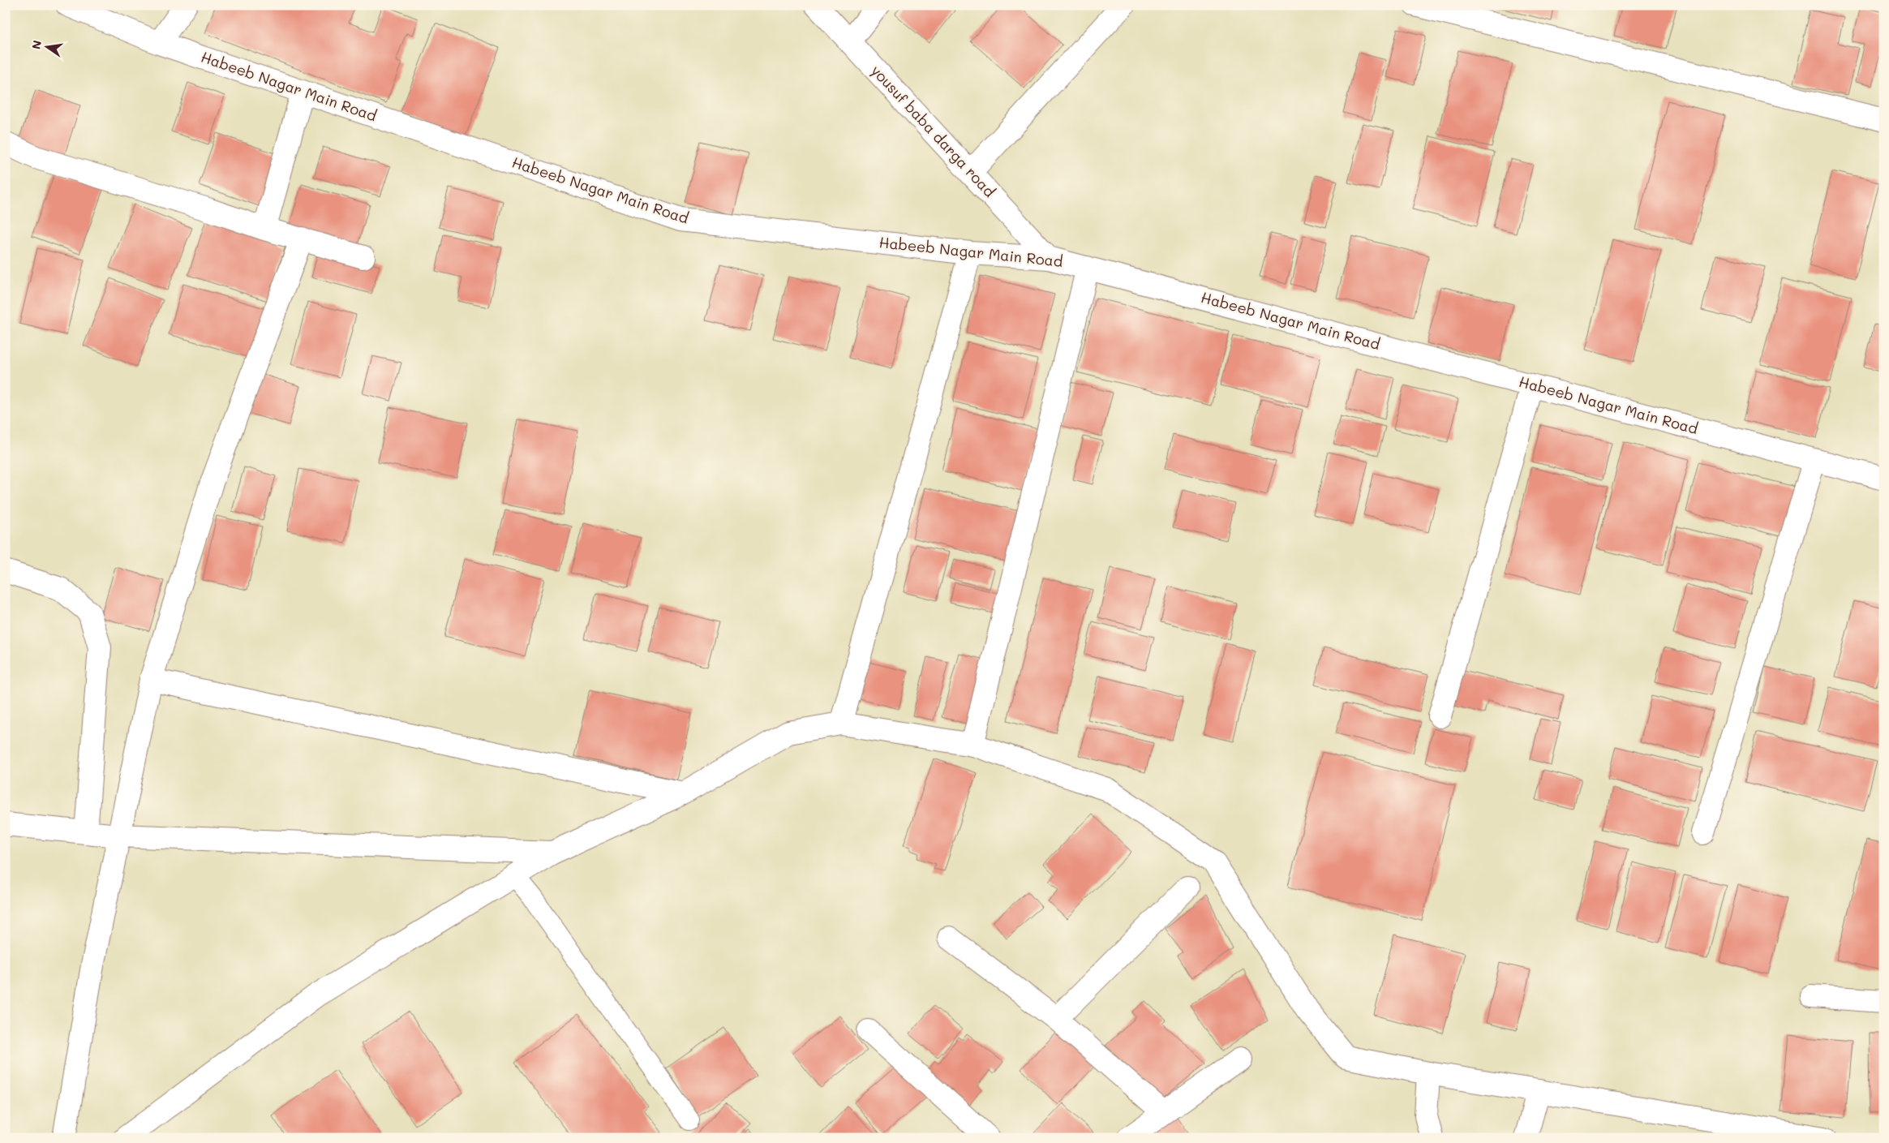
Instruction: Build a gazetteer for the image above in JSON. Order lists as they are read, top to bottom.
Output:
{
  "streets": {
    "street": ["Habeeb Nagar Main Road", "yousuf baba darga road"]
  },
  "crossings": [
    ["Habeeb Nagar Main Road", "yousuf baba darga road"]
  ],
  "north": "left"
}
